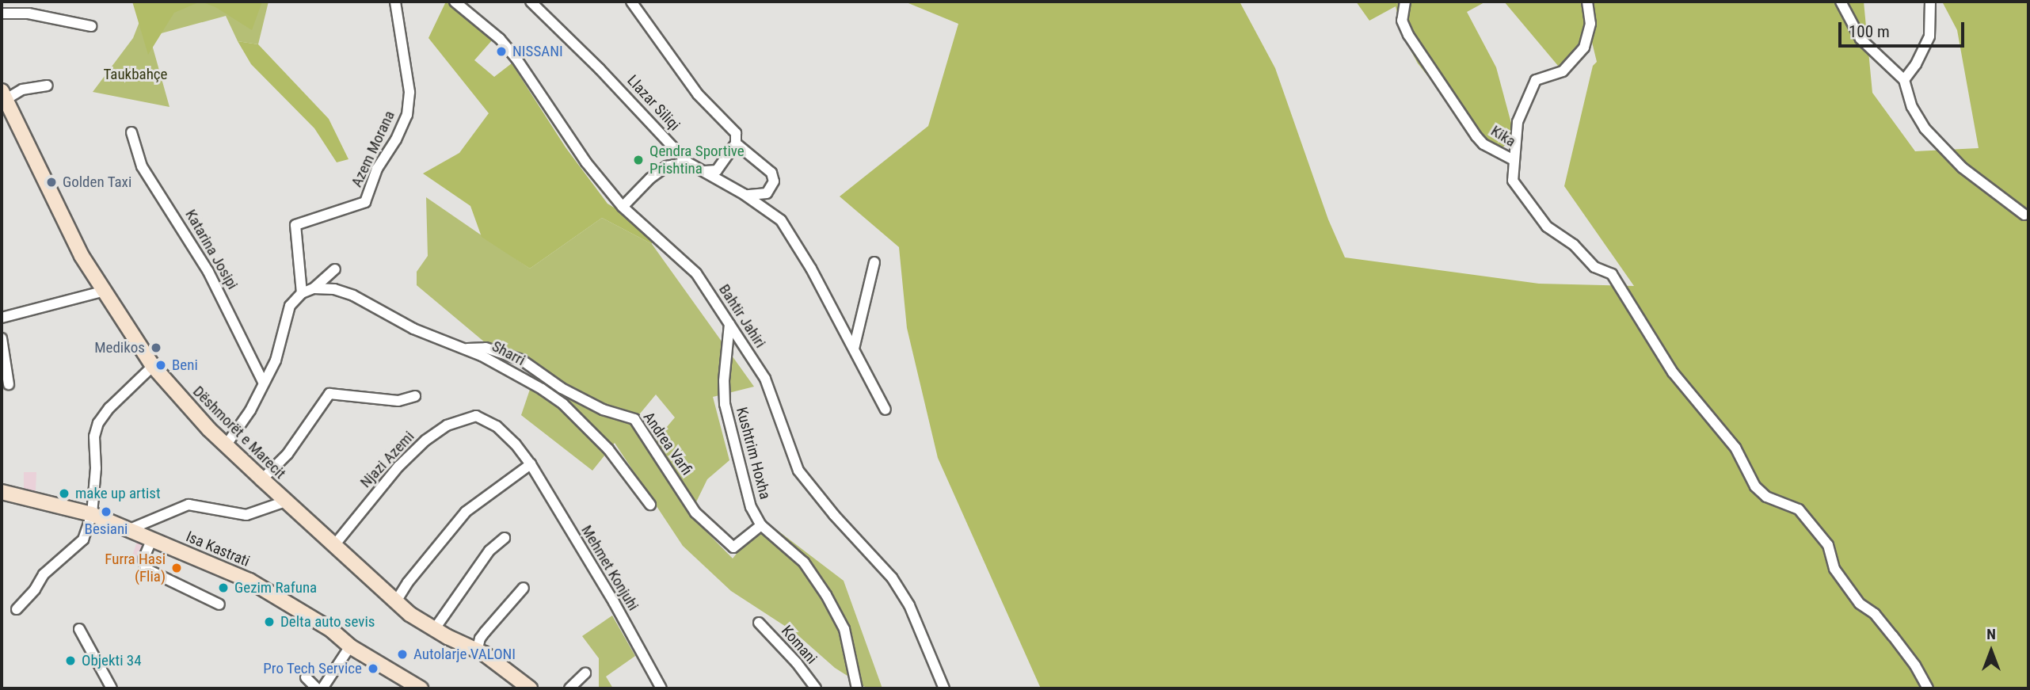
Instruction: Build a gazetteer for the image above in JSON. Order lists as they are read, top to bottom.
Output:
{
  "streets": {
    "street": [
      "Llazar Siliqi",
      "Kika",
      "Azem Morana",
      "Katarina Josipi",
      "Bahtir Jahiri",
      "Sharri",
      "Dëshmorët e Marecit",
      "Andrea Varfi",
      "Kushtrim Hoxha",
      "Njazi Azemi",
      "Isa Kastrati",
      "Mehmet Konjuhi",
      "Komani"
    ]
  },
  "crossings": [
    ["Bahtir Jahiri", "Kushtrim Hoxha"],
    ["Sharri", "Andrea Varfi"],
    ["Dëshmorët e Marecit", "Njazi Azemi"],
    ["Andrea Varfi", "Kushtrim Hoxha"],
    ["Njazi Azemi", "Mehmet Konjuhi"]
  ],
  "parks": ["Taukbahçe"],
  "places": [
    "NISSANI",
    "Qendra Sportive Prishtina",
    "Golden Taxi",
    "Medikos",
    "Beni",
    "make up artist",
    "Besiani",
    "Furra Hasi (Flia)",
    "Gezim Rafuna",
    "Delta auto sevis",
    "Autolarje VALONI",
    "Objekti 34",
    "Pro Tech Service"
  ],
  "scale_bar": "100 m",
  "north": "top"
}
